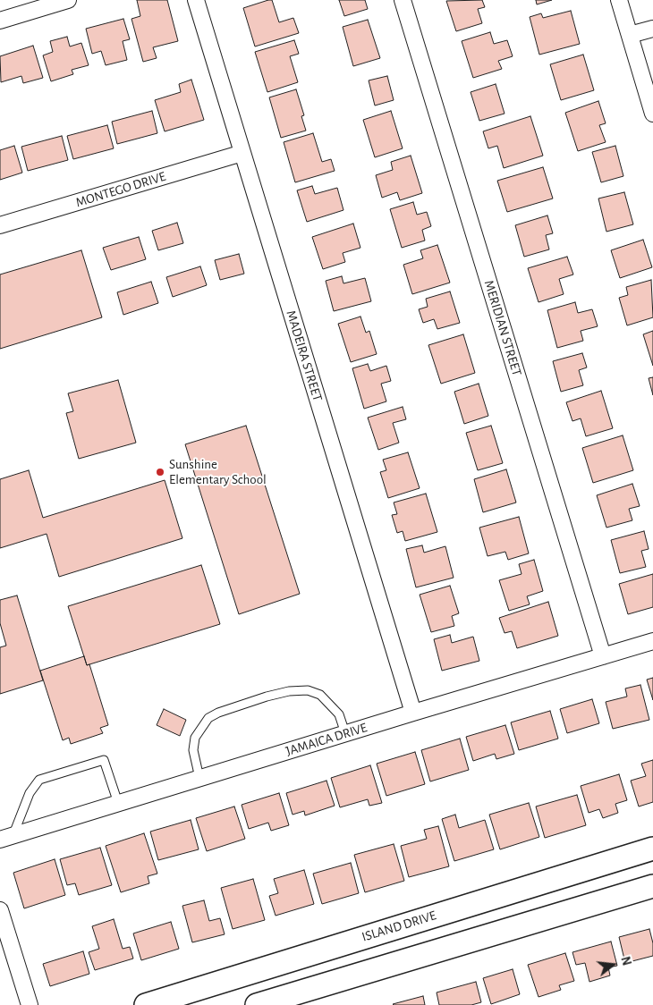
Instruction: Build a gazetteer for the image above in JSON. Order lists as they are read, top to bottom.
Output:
{
  "streets": {
    "street": [
      "MONTEGO DRIVE",
      "MERIDIAN STREET",
      "MADEIRA STREET",
      "JAMAICA DRIVE",
      "ISLAND DRIVE"
    ]
  },
  "crossings": [
    ["MONTEGO DRIVE", "MADEIRA STREET"],
    ["MERIDIAN STREET", "JAMAICA DRIVE"],
    ["MADEIRA STREET", "JAMAICA DRIVE"]
  ],
  "places": ["Sunshine Elementary School"],
  "north": "right"
}
